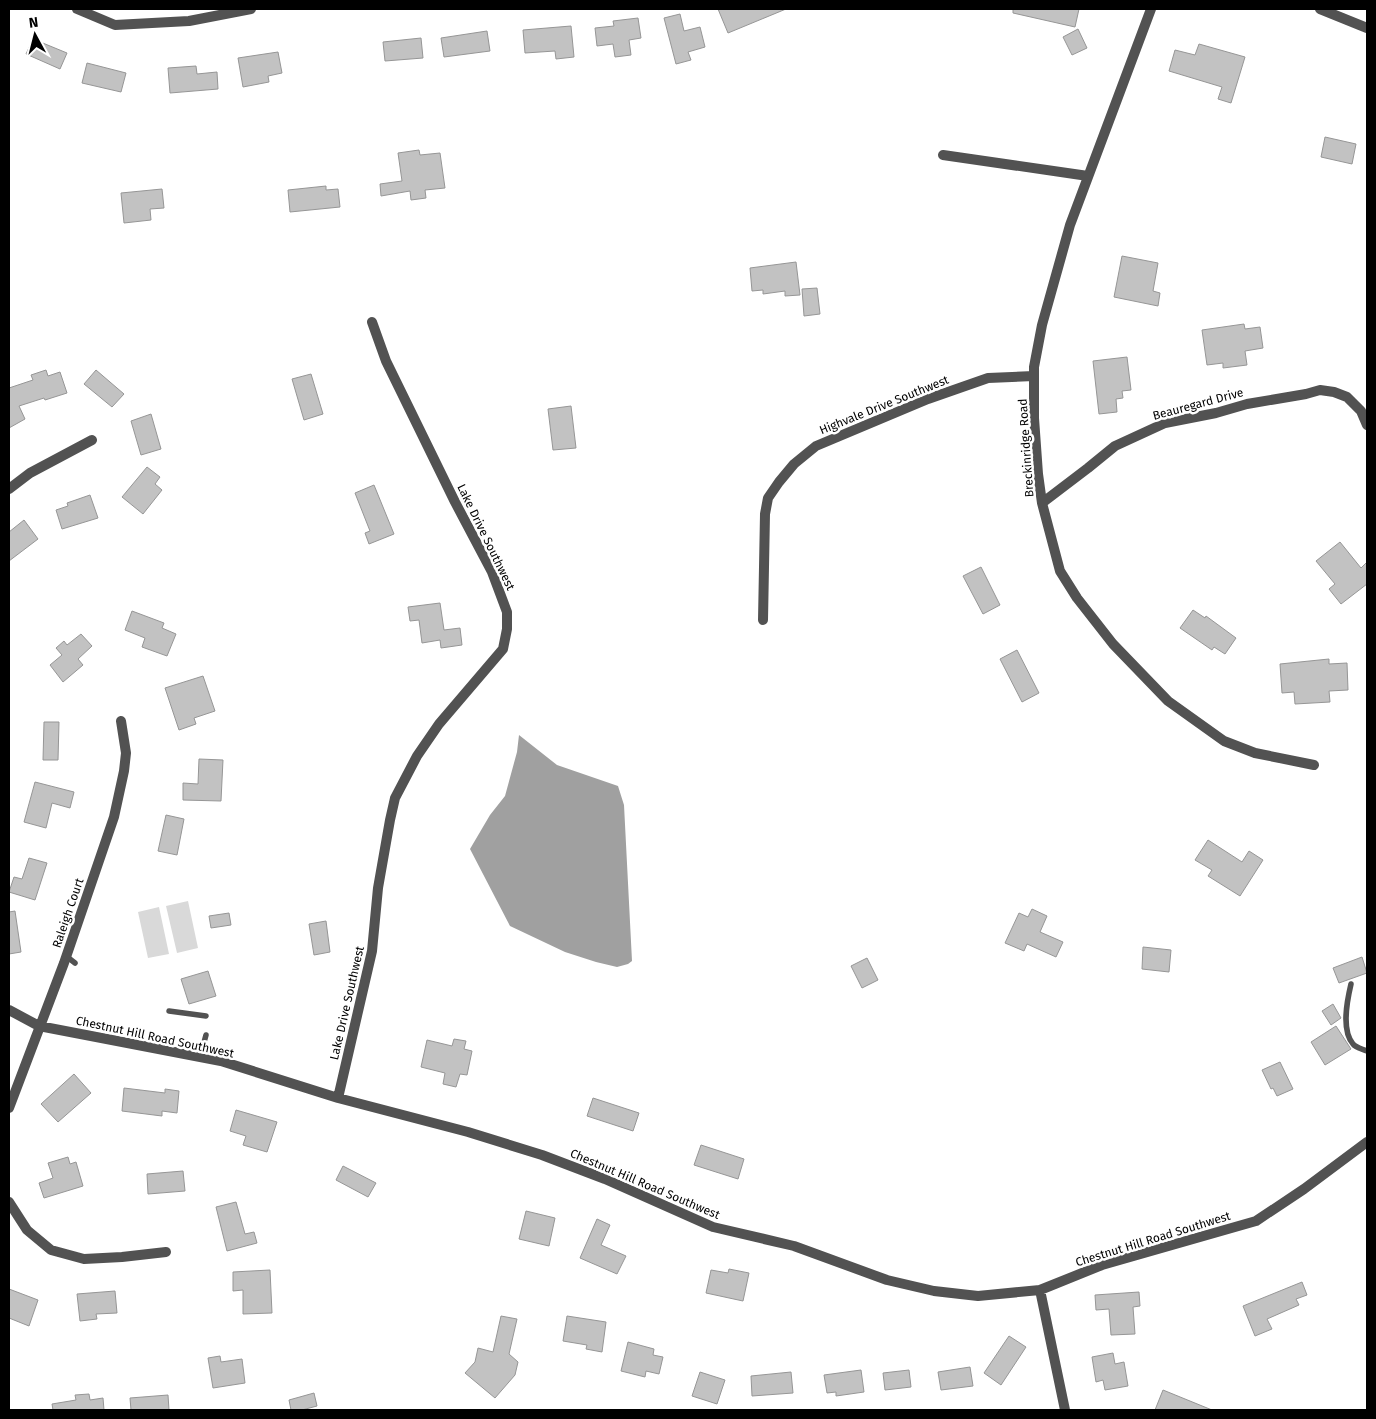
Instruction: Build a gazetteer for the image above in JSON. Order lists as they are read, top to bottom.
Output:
{
  "streets": {
    "street": [
      "Beauregard Drive",
      "Highvale Drive Southwest",
      "Breckinridge Road",
      "Lake Drive Southwest",
      "Raleigh Court",
      "Chestnut Hill Road Southwest"
    ]
  },
  "crossings": [
    ["Beauregard Drive", "Breckinridge Road"],
    ["Highvale Drive Southwest", "Breckinridge Road"],
    ["Lake Drive Southwest", "Chestnut Hill Road Southwest"],
    ["Raleigh Court", "Chestnut Hill Road Southwest"]
  ],
  "north": "top"
}
